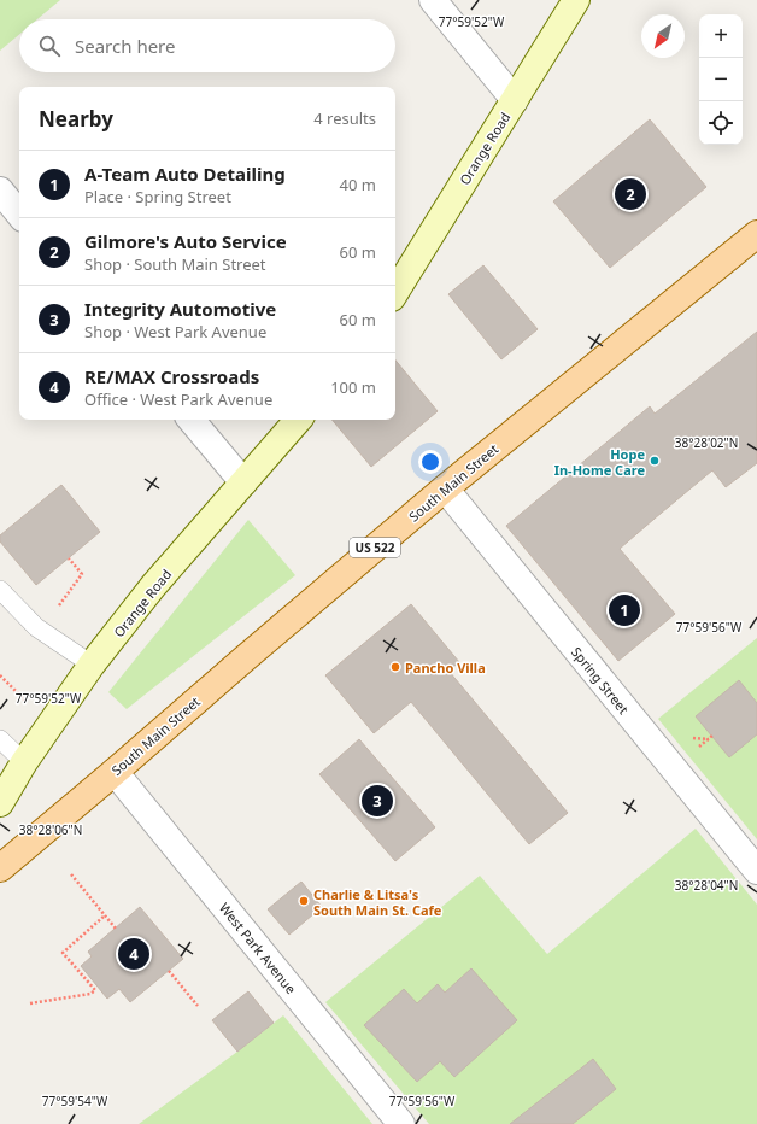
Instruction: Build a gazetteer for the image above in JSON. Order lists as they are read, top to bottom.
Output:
{
  "streets": {
    "main road": ["Orange Road", "South Main Street", "US 522"],
    "street": ["Spring Street", "West Park Avenue"]
  },
  "crossings": [
    ["South Main Street", "Spring Street"],
    ["South Main Street", "West Park Avenue"]
  ],
  "places": ["Hope In-Home Care", "Pancho Villa", "Charlie & Litsa's South Main St. Cafe"],
  "north": "bottom left",
  "page": {
    "map_buttons": ["+", "−"],
    "search": "Search here",
    "heading": ["Nearby", "4 results"],
    "list": [
      {
        "mark": "1",
        "name": "A-Team Auto Detailing",
        "note": "Place · Spring Street",
        "value": "40 m"
      },
      {
        "mark": "2",
        "name": "Gilmore's Auto Service",
        "note": "Shop · South Main Street",
        "value": "60 m"
      },
      {
        "mark": "3",
        "name": "Integrity Automotive",
        "note": "Shop · West Park Avenue",
        "value": "60 m"
      },
      {
        "mark": "4",
        "name": "RE/MAX Crossroads",
        "note": "Office · West Park Avenue",
        "value": "100 m"
      }
    ],
    "pins": [
      "2",
      "1",
      "3",
      "4"
    ]
  },
  "coordinates": [
    "77°59'52\"W",
    "38°28'02\"N",
    "77°59'56\"W",
    "38°28'06\"N",
    "38°28'04\"N",
    "77°59'54\"W"
  ]
}
